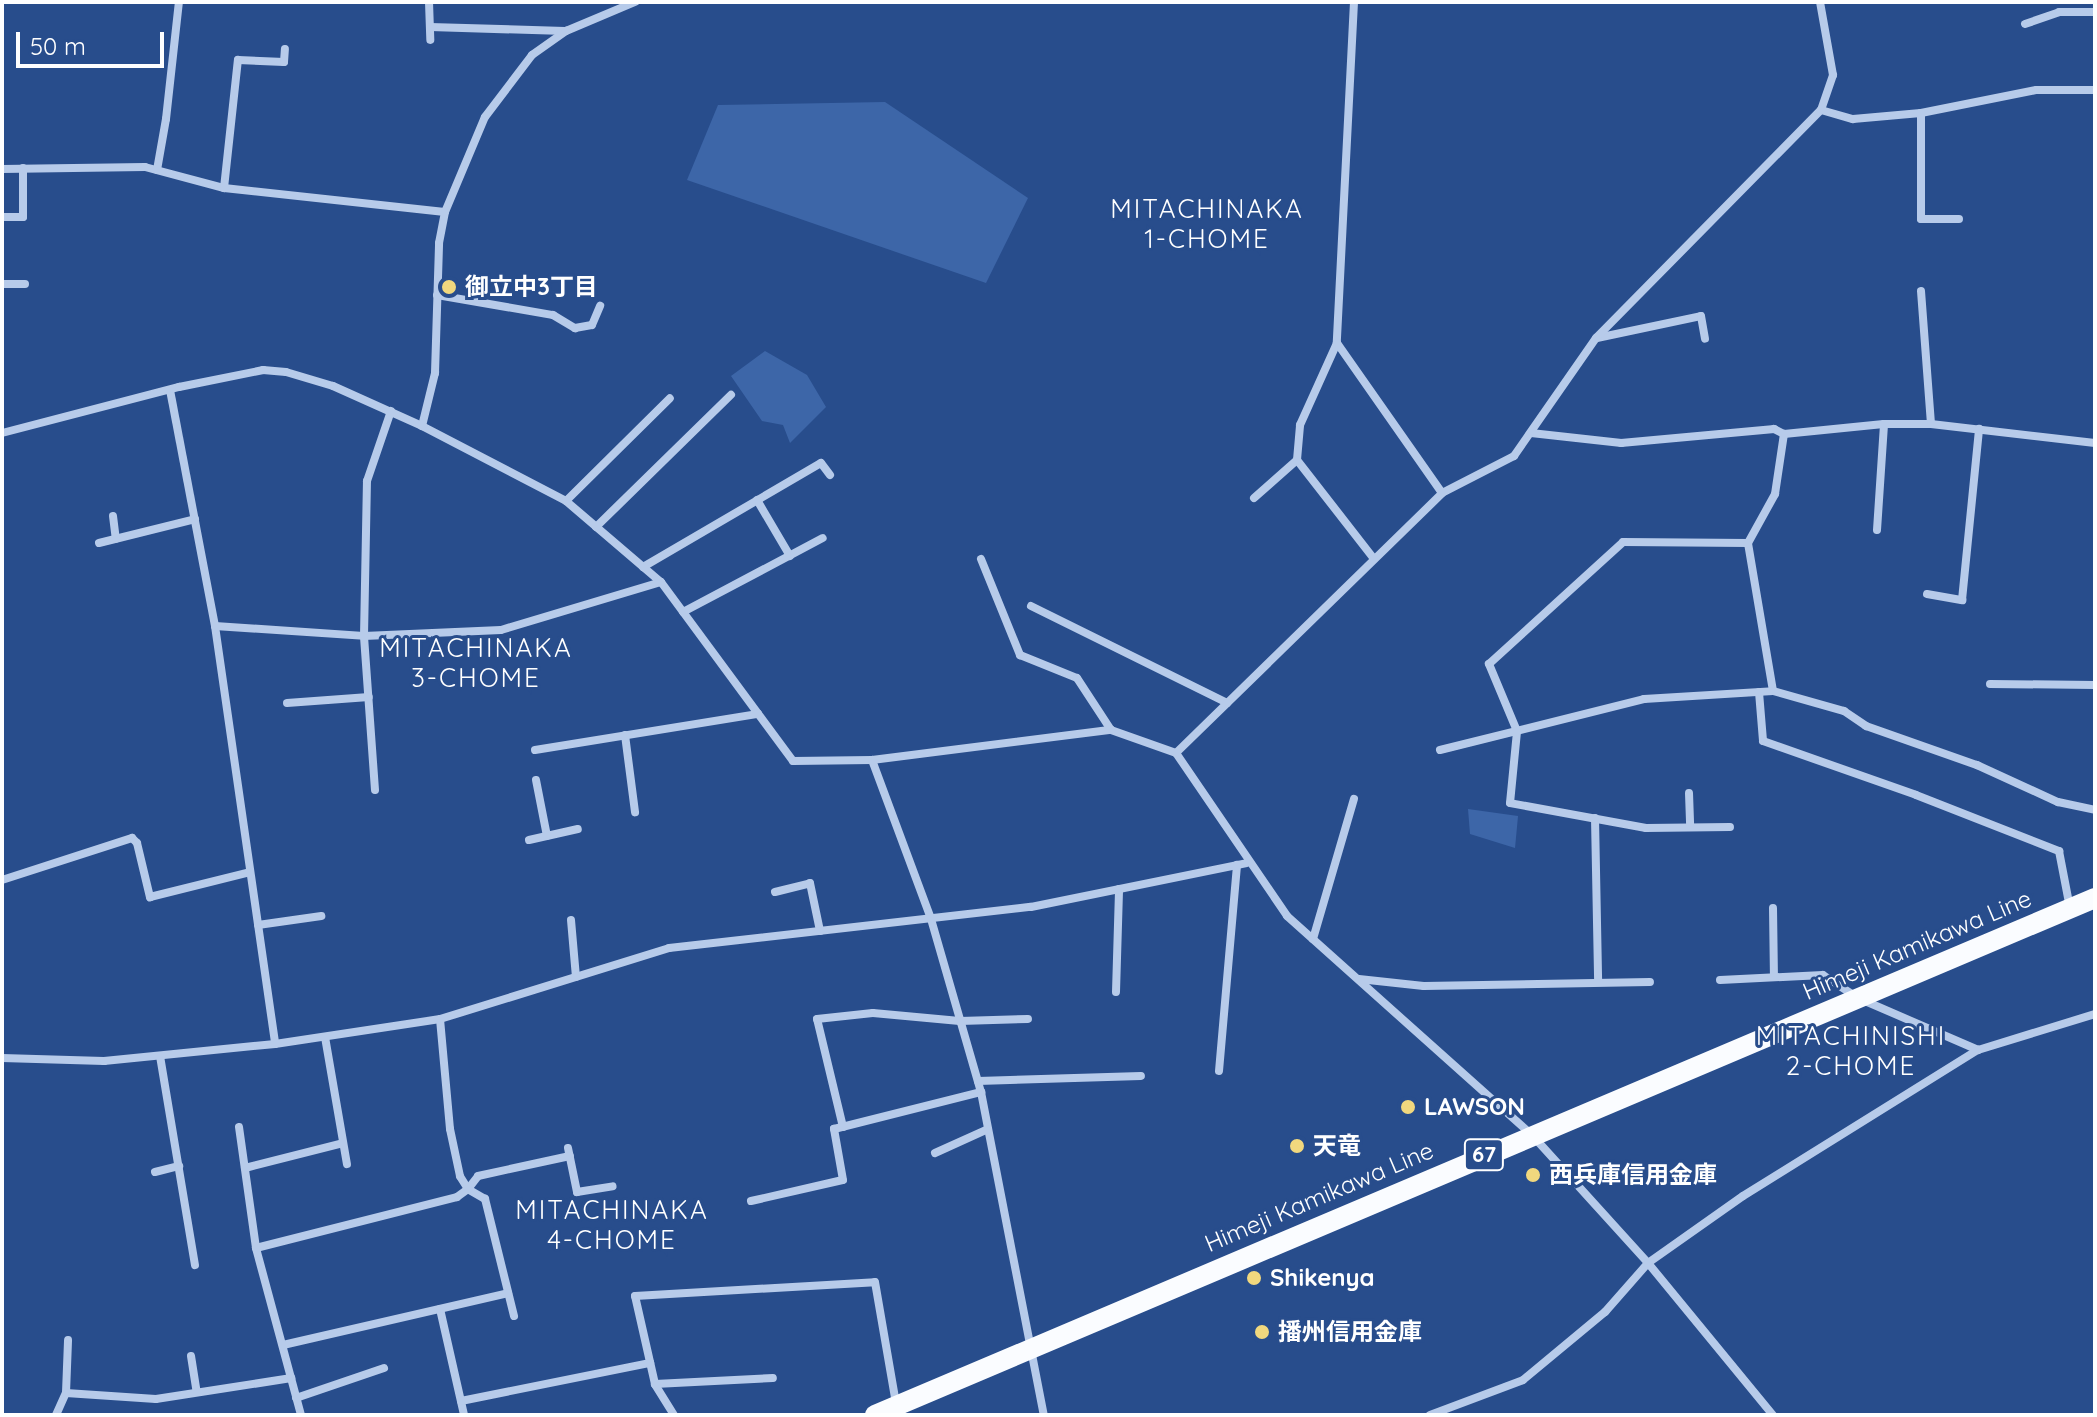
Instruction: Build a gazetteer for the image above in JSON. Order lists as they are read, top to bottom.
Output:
{
  "streets": {
    "main road": ["Himeji Kamikawa Line", "67"]
  },
  "districts": [
    "MITACHINAKA 1-CHOME",
    "MITACHINAKA 3-CHOME",
    "MITACHINISHI 2-CHOME",
    "MITACHINAKA 4-CHOME"
  ],
  "places": [
    "御立中3丁目",
    "LAWSON",
    "天竜",
    "西兵庫信用金庫",
    "Shikenya",
    "播州信用金庫"
  ],
  "scale_bar": "50 m"
}
